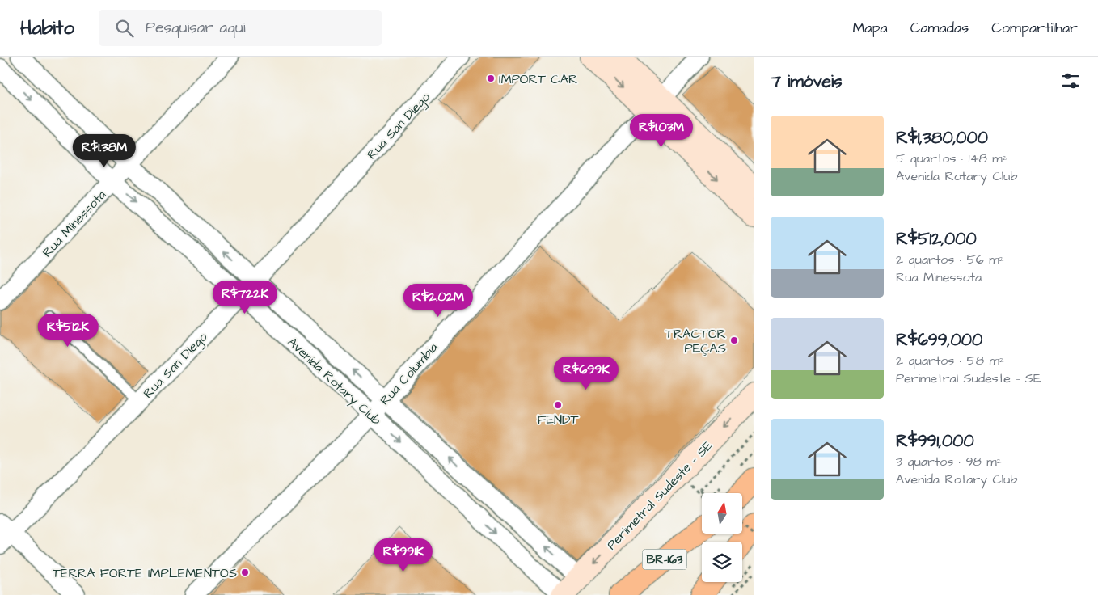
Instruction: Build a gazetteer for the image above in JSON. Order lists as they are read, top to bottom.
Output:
{
  "streets": {
    "highway": ["BR-163"],
    "street": [
      "Rua San Diego",
      "Rua Minessota",
      "Rua Columbia",
      "Avenida Rotary Club",
      "Perimetral Sudeste - SE"
    ]
  },
  "crossings": [
    ["Rua San Diego", "Avenida Rotary Club"],
    ["Rua Minessota", "Avenida Rotary Club"],
    ["Rua Columbia", "Avenida Rotary Club"],
    ["Avenida Rotary Club", "Perimetral Sudeste - SE"]
  ],
  "one_way": ["Perimetral Sudeste - SE"],
  "places": [
    "IMPORT CAR",
    "TRACTOR PEÇAS",
    "FENDT",
    "TERRA FORTE IMPLEMENTOS"
  ],
  "north": "top",
  "page": {
    "header": "Habito",
    "search": "Pesquisar aqui",
    "nav": ["Mapa", "Camadas", "Compartilhar"],
    "heading": "7 imóveis",
    "list": [
      {
        "name": "R$1,380,000",
        "note": "5 quartos · 148 m² · Avenida Rotary Club"
      },
      {
        "name": "R$512,000",
        "note": "2 quartos · 56 m² · Rua Minessota"
      },
      {
        "name": "R$699,000",
        "note": "2 quartos · 58 m² · Perimetral Sudeste - SE"
      },
      {
        "name": "R$991,000",
        "note": "3 quartos · 98 m² · Avenida Rotary Club"
      }
    ],
    "price": [
      "R$1.03M",
      "R$1.38M",
      "R$722K",
      "R$2.02M",
      "R$512K",
      "R$699K",
      "R$991K"
    ]
  }
}
